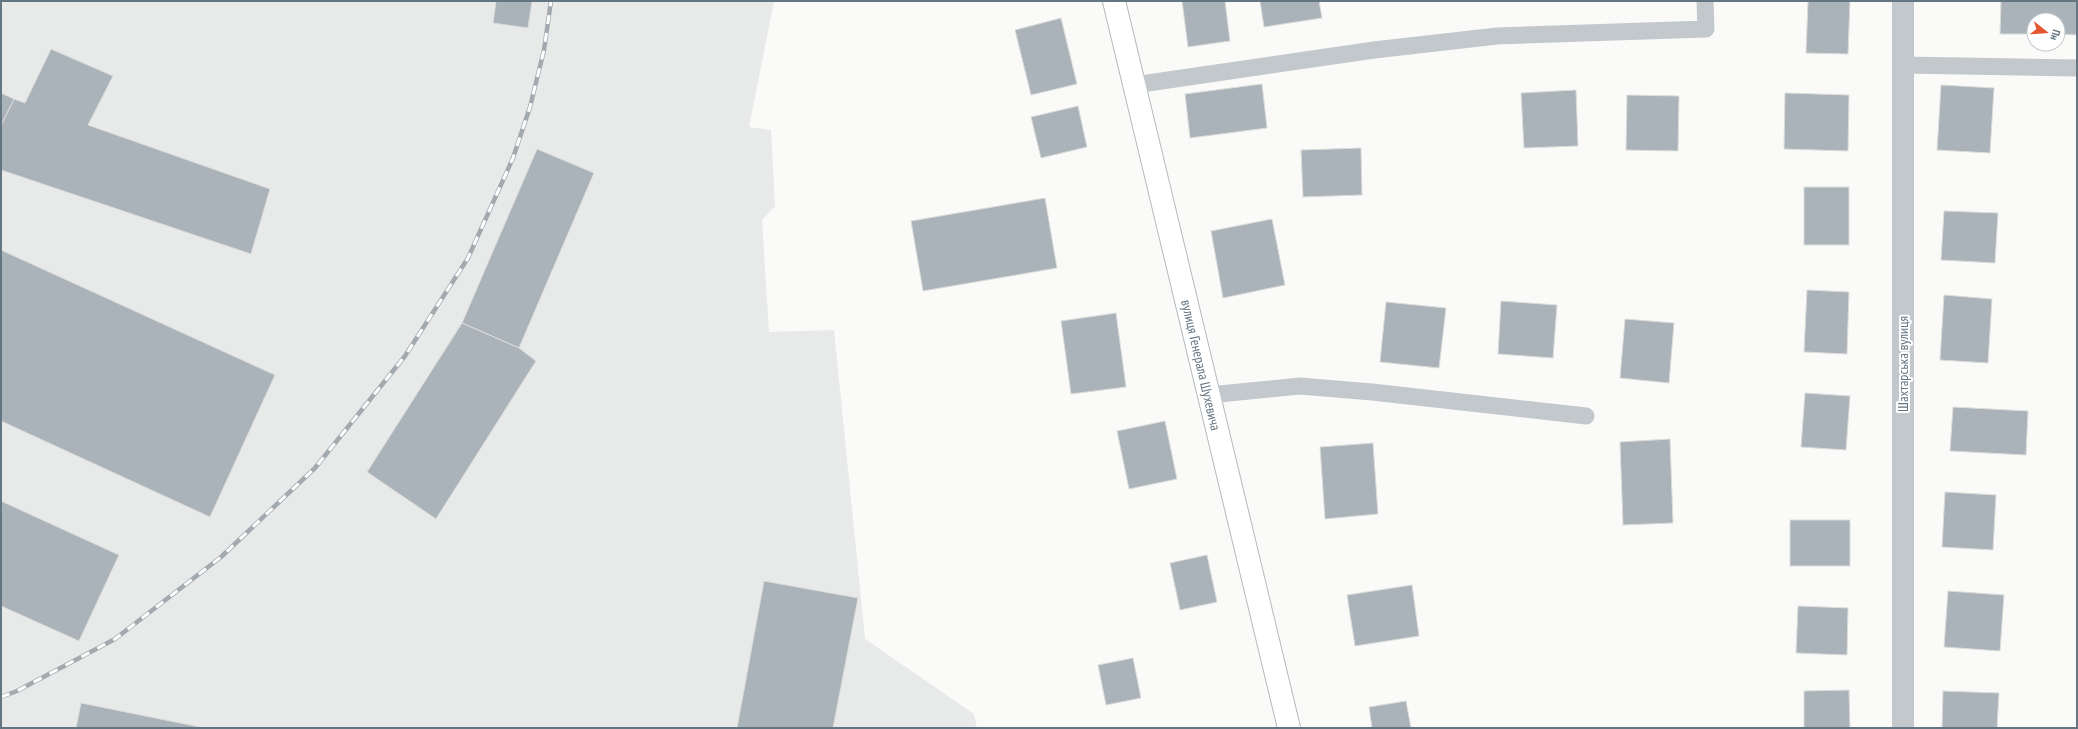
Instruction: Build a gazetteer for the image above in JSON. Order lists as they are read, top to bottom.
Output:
{
  "streets": {
    "street": ["Шахтарська вулиця", "вулиця Генерала Шухевича"]
  },
  "north": "right"
}
